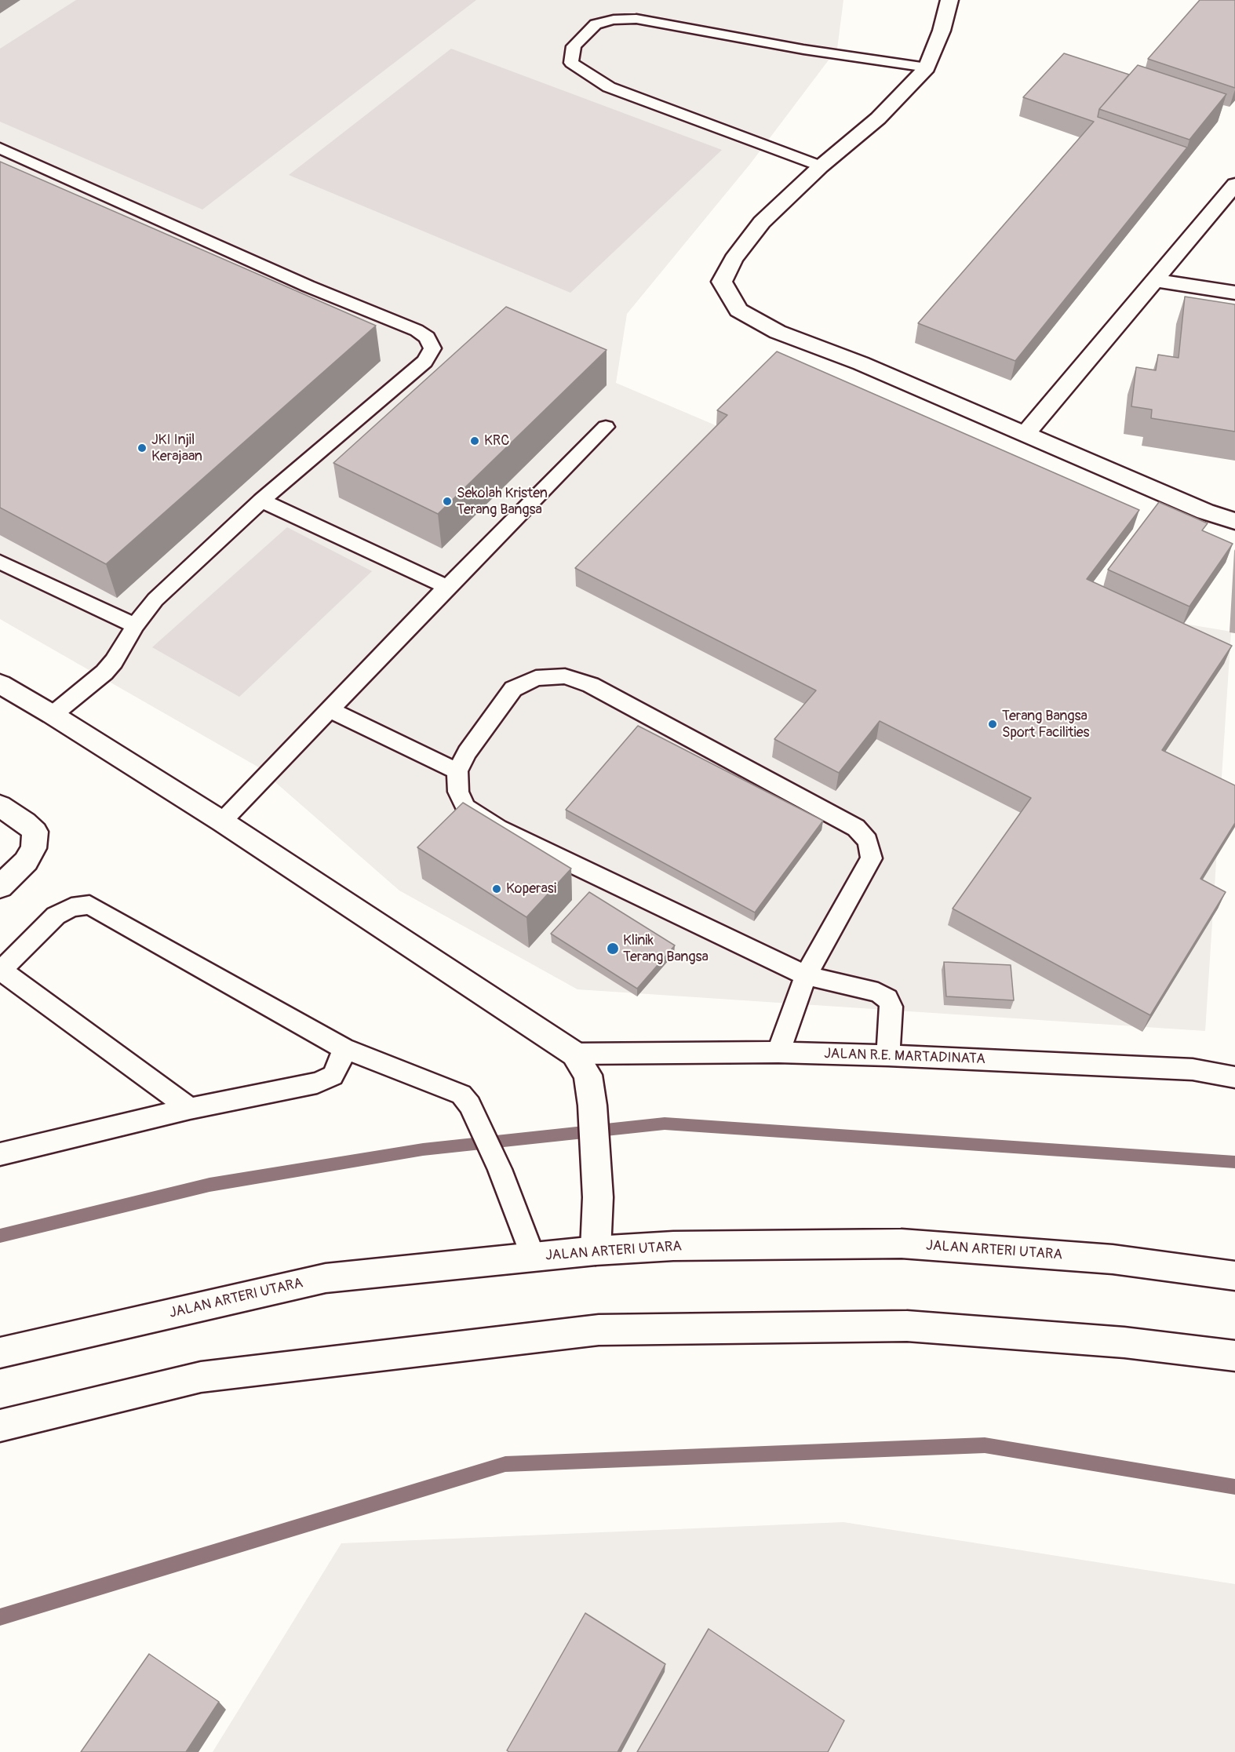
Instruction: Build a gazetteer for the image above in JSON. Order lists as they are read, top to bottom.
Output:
{
  "streets": {
    "main road": ["JALAN ARTERI UTARA"],
    "lane": ["JALAN R.E. MARTADINATA"]
  },
  "places": [
    "KRC",
    "JKI Injil Kerajaan",
    "Sekolah Kristen Terang Bangsa",
    "Terang Bangsa Sport Facilities",
    "Koperasi",
    "Klinik Terang Bangsa"
  ]
}
